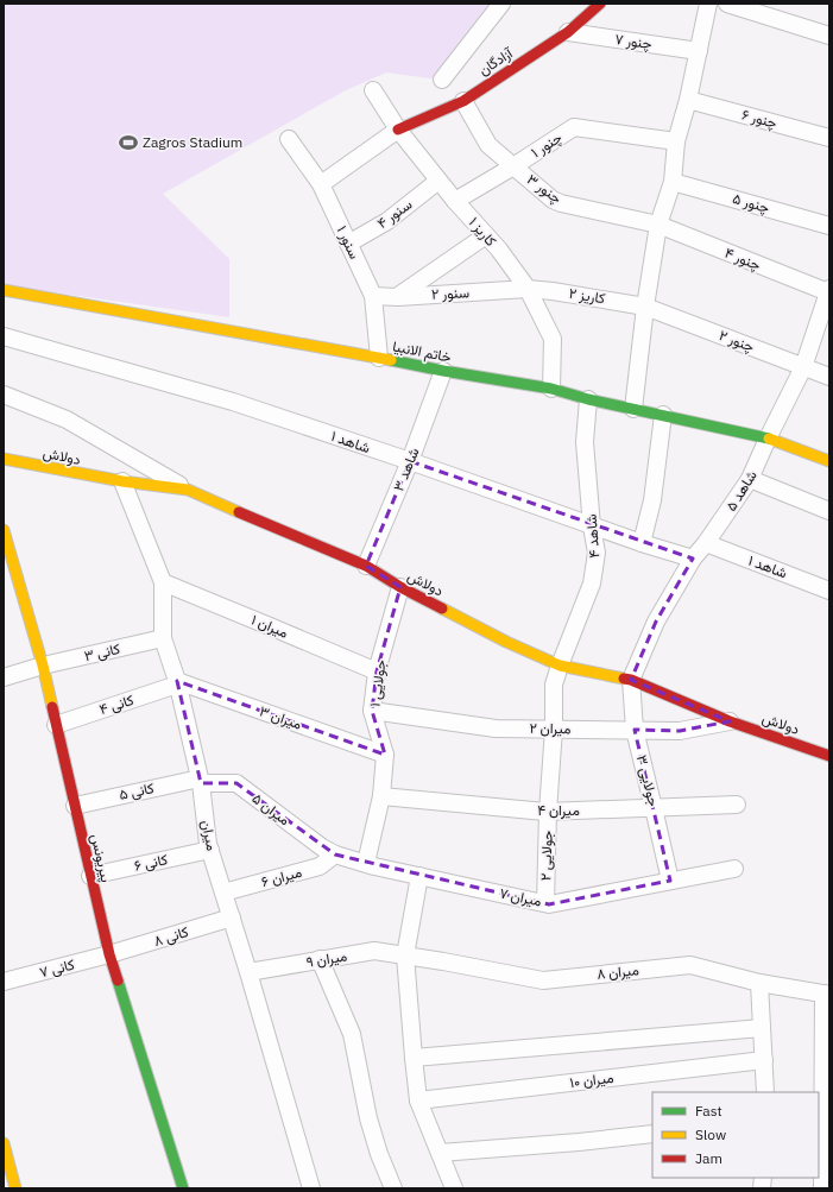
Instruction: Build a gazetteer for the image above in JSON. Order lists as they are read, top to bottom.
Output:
{
  "streets": {
    "street": [
      "چنور ۷",
      "آزادگان",
      "چنور ۶",
      "چنور ۱",
      "چنور ۳",
      "چنور ۵",
      "سنور ۴",
      "کاریز ۱",
      "سنور ۱",
      "چنور ۴",
      "سنور ۲",
      "کاریز ۲",
      "چنور ۲",
      "خاتم الانبیا",
      "شاهد ۱",
      "دولاش",
      "شاهد ۳",
      "شاهد ۵",
      "شاهد ۴",
      "میران ۱",
      "کانی ۳",
      "جولایی ۱",
      "کانی ۴",
      "میران ۳",
      "میران ۲",
      "جولایی ۳",
      "کانی ۵",
      "میران ۵",
      "میران ۴",
      "میران",
      "جولایی ۲",
      "پیریونس",
      "کانی ۶",
      "میران ۶",
      "میران ۷",
      "کانی ۸",
      "میران ۹",
      "کانی ۷",
      "میران ۸",
      "میران ۱۰"
    ]
  },
  "crossings": [
    ["چنور ۷", "آزادگان"],
    ["آزادگان", "چنور ۳"],
    ["آزادگان", "کاریز ۱"],
    ["چنور ۱", "چنور ۳"],
    ["چنور ۱", "کاریز ۱"],
    ["چنور ۳", "چنور ۴"],
    ["سنور ۴", "کاریز ۱"],
    ["سنور ۴", "سنور ۱"],
    ["کاریز ۱", "سنور ۲"],
    ["کاریز ۱", "کاریز ۲"],
    ["کاریز ۱", "خاتم الانبیا"],
    ["سنور ۱", "سنور ۲"],
    ["سنور ۱", "خاتم الانبیا"],
    ["چنور ۴", "شاهد ۵"],
    ["سنور ۲", "کاریز ۲"],
    ["کاریز ۲", "چنور ۲"],
    ["چنور ۲", "شاهد ۵"],
    ["خاتم الانبیا", "شاهد ۳"],
    ["خاتم الانبیا", "شاهد ۵"],
    ["خاتم الانبیا", "شاهد ۴"],
    ["شاهد ۱", "شاهد ۳"],
    ["شاهد ۱", "شاهد ۵"],
    ["شاهد ۱", "شاهد ۴"],
    ["دولاش", "شاهد ۳"],
    ["دولاش", "شاهد ۵"],
    ["دولاش", "شاهد ۴"],
    ["دولاش", "جولایی ۱"],
    ["دولاش", "میران ۲"],
    ["دولاش", "جولایی ۳"],
    ["دولاش", "میران"],
    ["دولاش", "جولایی ۲"],
    ["شاهد ۵", "جولایی ۳"],
    ["شاهد ۴", "جولایی ۲"],
    ["میران ۱", "جولایی ۱"],
    ["میران ۱", "میران"],
    ["کانی ۳", "میران"],
    ["کانی ۳", "پیریونس"],
    ["جولایی ۱", "میران ۳"],
    ["جولایی ۱", "میران ۲"],
    ["جولایی ۱", "میران ۴"],
    ["جولایی ۱", "میران ۷"],
    ["کانی ۴", "میران ۳"],
    ["کانی ۴", "میران"],
    ["کانی ۴", "پیریونس"],
    ["میران ۳", "میران"],
    ["میران ۲", "جولایی ۳"],
    ["میران ۲", "جولایی ۲"],
    ["جولایی ۳", "میران ۴"],
    ["جولایی ۳", "میران ۷"],
    ["کانی ۵", "میران ۵"],
    ["کانی ۵", "میران"],
    ["کانی ۵", "پیریونس"],
    ["میران ۵", "میران"],
    ["میران ۵", "میران ۶"],
    ["میران ۵", "میران ۷"],
    ["میران ۴", "جولایی ۲"],
    ["میران", "کانی ۶"],
    ["میران", "میران ۶"],
    ["میران", "کانی ۸"],
    ["میران", "میران ۹"],
    ["جولایی ۲", "میران ۷"],
    ["پیریونس", "کانی ۶"],
    ["پیریونس", "کانی ۸"],
    ["پیریونس", "کانی ۷"],
    ["میران ۶", "میران ۷"],
    ["کانی ۸", "کانی ۷"],
    ["میران ۹", "میران ۸"]
  ],
  "places": {
    "sports": ["Zagros Stadium"]
  },
  "legend": ["Fast", "Slow", "Jam"]
}
